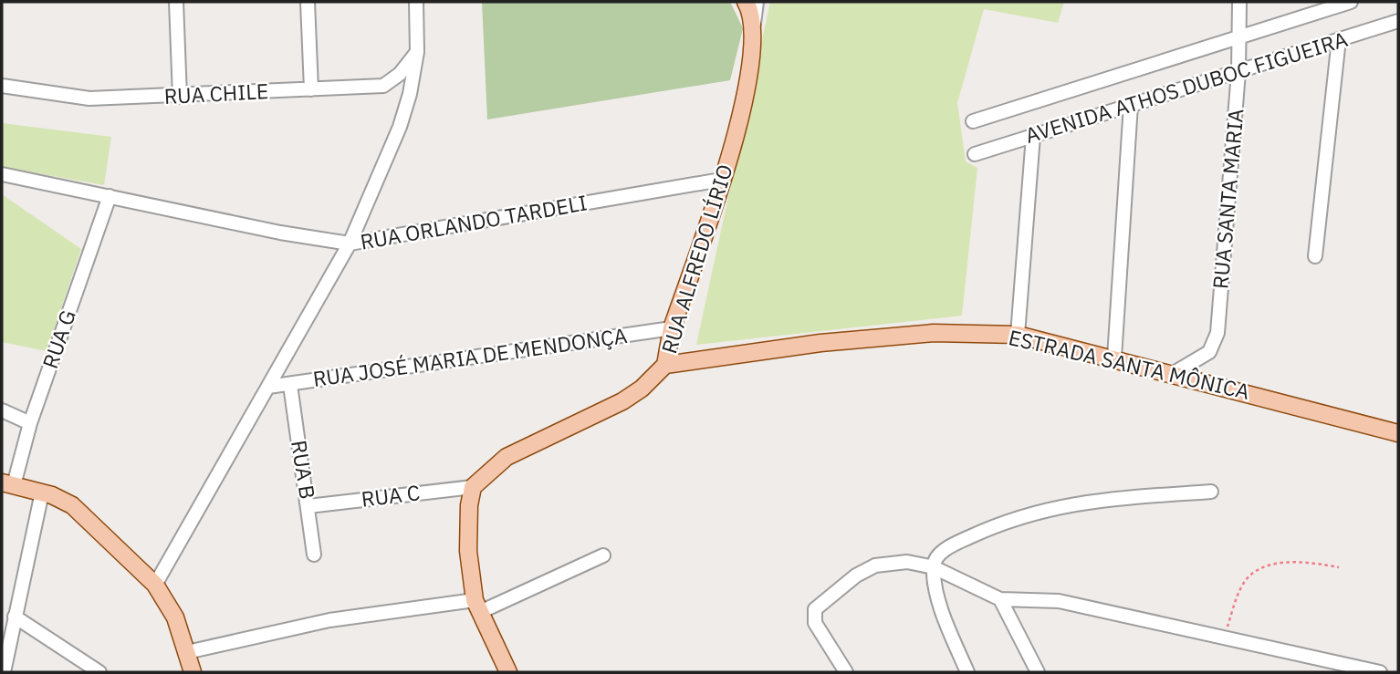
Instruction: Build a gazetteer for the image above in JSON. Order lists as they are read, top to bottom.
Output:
{
  "streets": {
    "main road": ["RUA ALFREDO LÍRIO", "ESTRADA SANTA MÔNICA"],
    "street": [
      "AVENIDA ATHOS DUBOC FIGUEIRA",
      "RUA CHILE",
      "RUA SANTA MARIA",
      "RUA ORLANDO TARDELI",
      "RUA G",
      "RUA JOSÉ MARIA DE MENDONÇA",
      "RUA B",
      "RUA C"
    ]
  },
  "crossings": [
    ["AVENIDA ATHOS DUBOC FIGUEIRA", "RUA SANTA MARIA"],
    ["RUA SANTA MARIA", "ESTRADA SANTA MÔNICA"],
    ["RUA ORLANDO TARDELI", "RUA ALFREDO LÍRIO"],
    ["RUA ORLANDO TARDELI", "RUA G"],
    ["RUA ALFREDO LÍRIO", "RUA JOSÉ MARIA DE MENDONÇA"],
    ["RUA ALFREDO LÍRIO", "ESTRADA SANTA MÔNICA"],
    ["RUA ALFREDO LÍRIO", "RUA C"],
    ["RUA JOSÉ MARIA DE MENDONÇA", "RUA B"],
    ["RUA B", "RUA C"]
  ]
}
